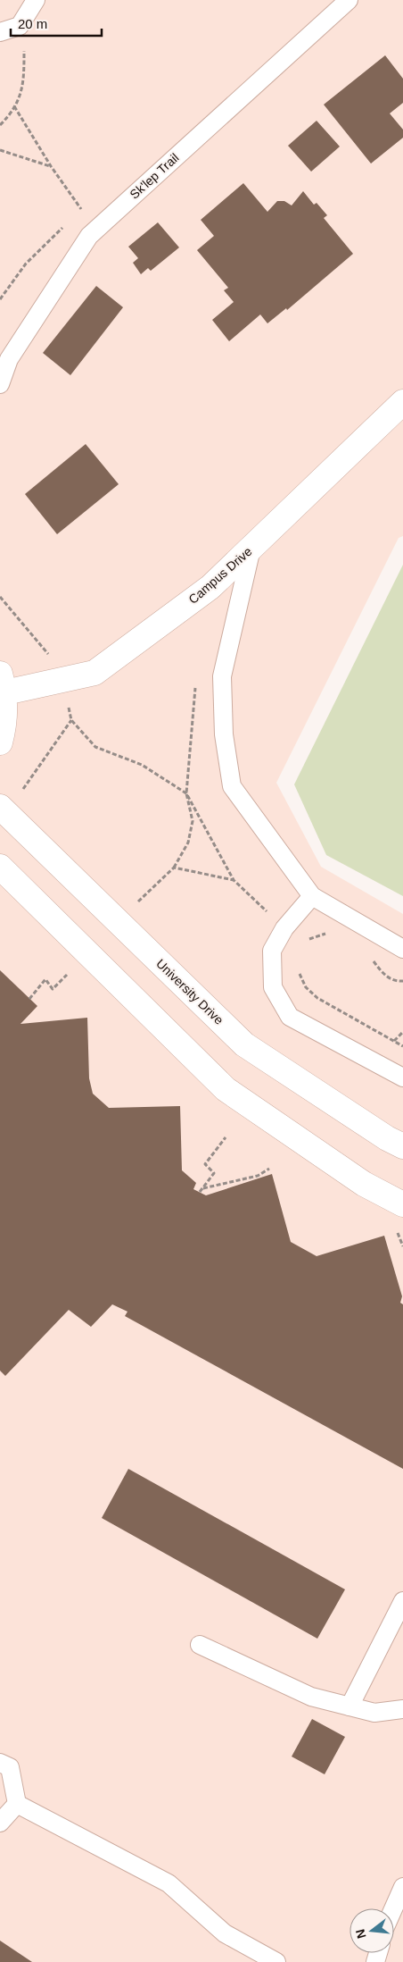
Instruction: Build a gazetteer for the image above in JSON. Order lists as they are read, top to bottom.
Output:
{
  "streets": {
    "street": ["Campus Drive", "University Drive"],
    "lane": ["Sk'lep Trail"]
  },
  "scale_bar": "20 m",
  "north": "left"
}
